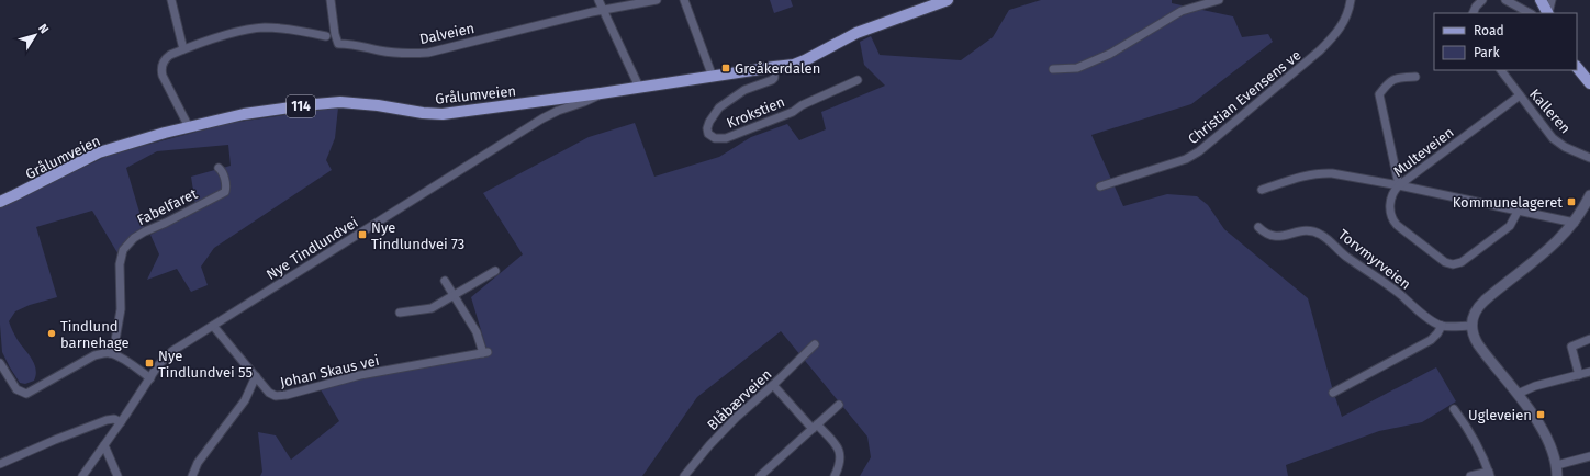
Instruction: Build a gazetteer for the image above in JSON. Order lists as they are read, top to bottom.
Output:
{
  "streets": {
    "main road": ["Grålumveien", "114"],
    "street": [
      "Dalveien",
      "Christian Evensens ve",
      "Kalleren",
      "Krokstien",
      "Multeveien",
      "Fabelfaret",
      "Nye Tindlundvei",
      "Torvmyrveien",
      "Johan Skaus vei",
      "Blåbærveien"
    ]
  },
  "crossings": [
    ["Grålumveien", "Krokstien"],
    ["Grålumveien", "Nye Tindlundvei"],
    ["Kalleren", "Multeveien"],
    ["Nye Tindlundvei", "Johan Skaus vei"]
  ],
  "places": {
    "transit": [
      "Greåkerdalen",
      "Kommunelageret",
      "Nye Tindlundvei 73",
      "Nye Tindlundvei 55",
      "Ugleveien"
    ],
    "other": ["Tindlund barnehage"]
  },
  "legend": ["Road", "Park"],
  "north": "top right"
}
